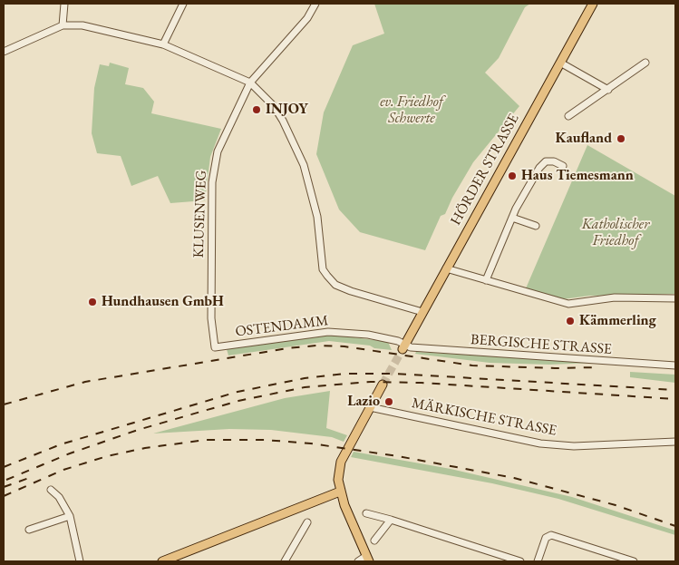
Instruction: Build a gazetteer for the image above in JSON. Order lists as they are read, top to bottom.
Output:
{
  "streets": {
    "main road": ["HÖRDER STRASSE"],
    "street": [
      "KLUSENWEG",
      "OSTENDAMM",
      "BERGISCHE STRASSE",
      "MÄRKISCHE STRASSE"
    ]
  },
  "crossings": [
    ["HÖRDER STRASSE", "OSTENDAMM"],
    ["HÖRDER STRASSE", "BERGISCHE STRASSE"],
    ["KLUSENWEG", "OSTENDAMM"],
    ["OSTENDAMM", "BERGISCHE STRASSE"]
  ],
  "parks": ["ev. Friedhof Schwerte", "Katholischer Friedhof"],
  "places": [
    "INJOY",
    "Kaufland",
    "Haus Tiemesmann",
    "Hundhausen GmbH",
    "Kämmerling",
    "Lazio"
  ]
}
